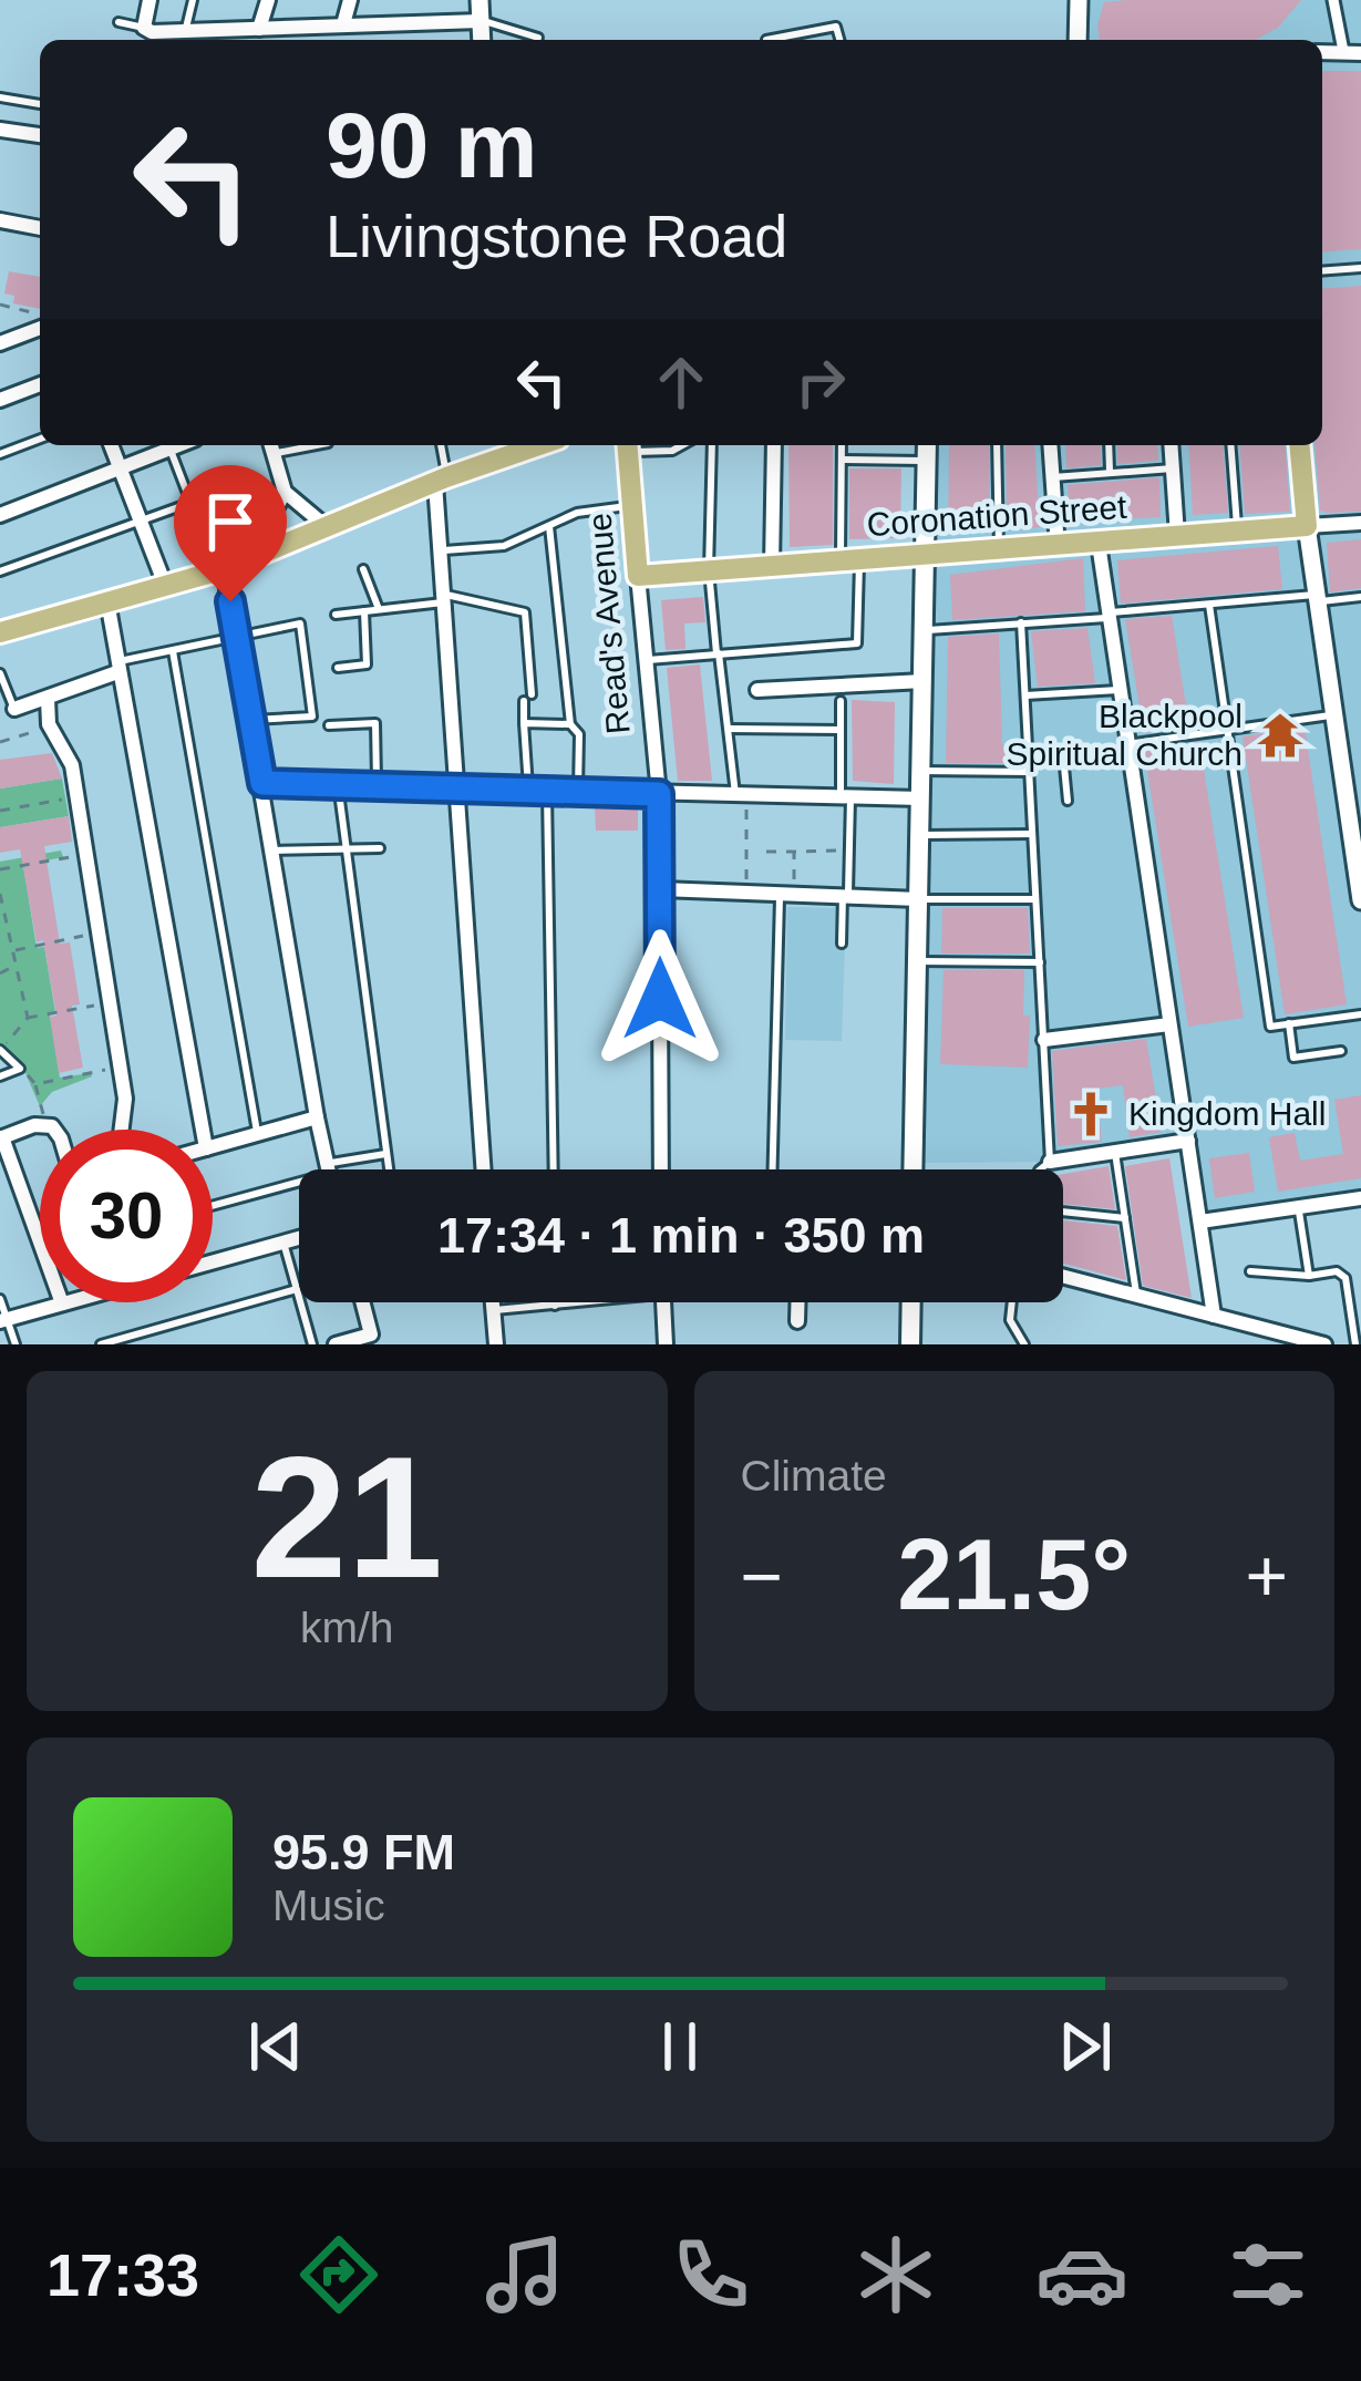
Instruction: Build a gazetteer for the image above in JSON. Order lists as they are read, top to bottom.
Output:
{
  "streets": {
    "main road": ["Coronation Street", "Read's Avenue"]
  },
  "crossings": [
    ["Coronation Street", "Read's Avenue"]
  ],
  "places": {
    "temple": ["Blackpool Spiritual Church"],
    "church": ["Kingdom Hall"]
  },
  "page": {
    "turn": ["90 m", "Livingstone Road"],
    "limit": "30",
    "trip": "17:34 · 1 min · 350 m",
    "tile": [
      ["21", "km/h"],
      "Climate"
    ],
    "heat": ["−", "21.5°", "+"],
    "song": ["95.9 FM", "Music"],
    "tabs": "17:33"
  }
}
